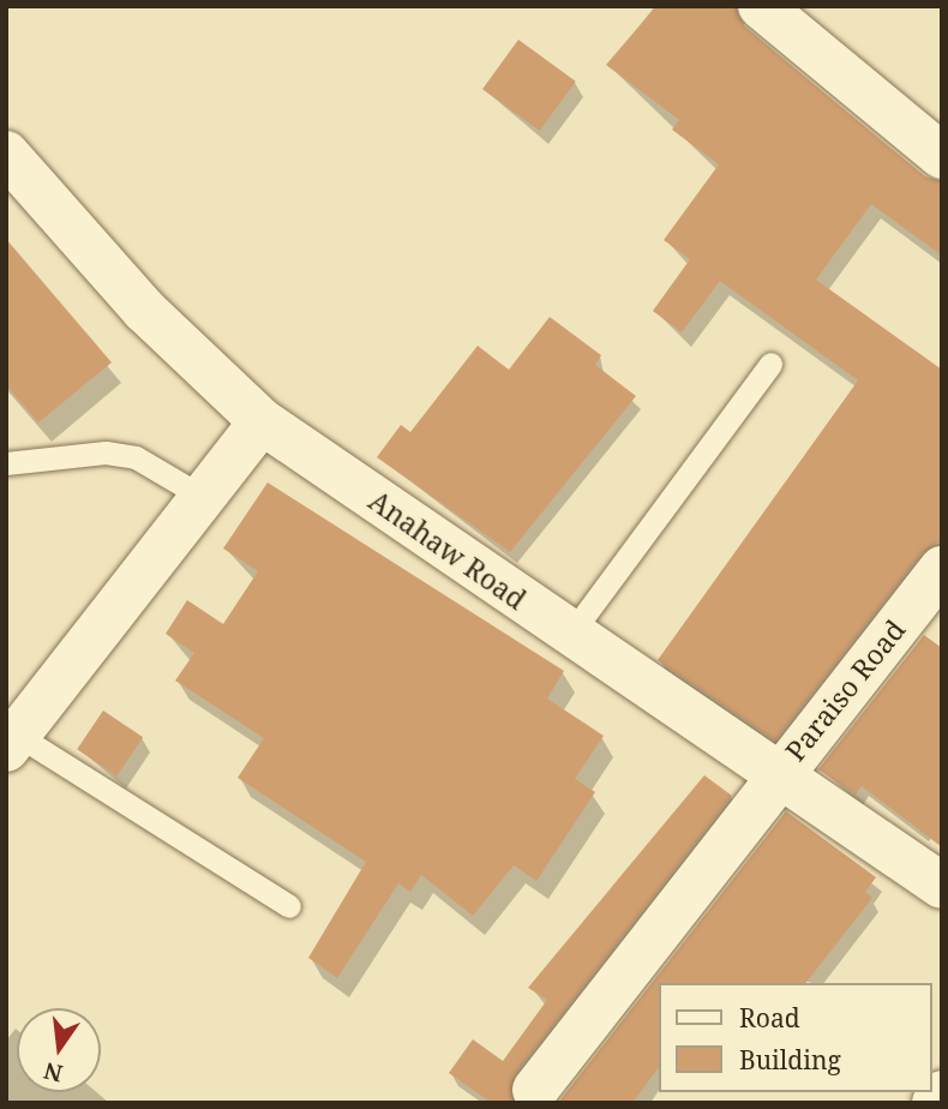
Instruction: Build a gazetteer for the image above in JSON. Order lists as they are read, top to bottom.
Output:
{
  "streets": {
    "street": ["Anahaw Road", "Paraiso Road"]
  },
  "crossings": [
    ["Anahaw Road", "Paraiso Road"]
  ],
  "legend": ["Road", "Building"],
  "north": "bottom"
}
